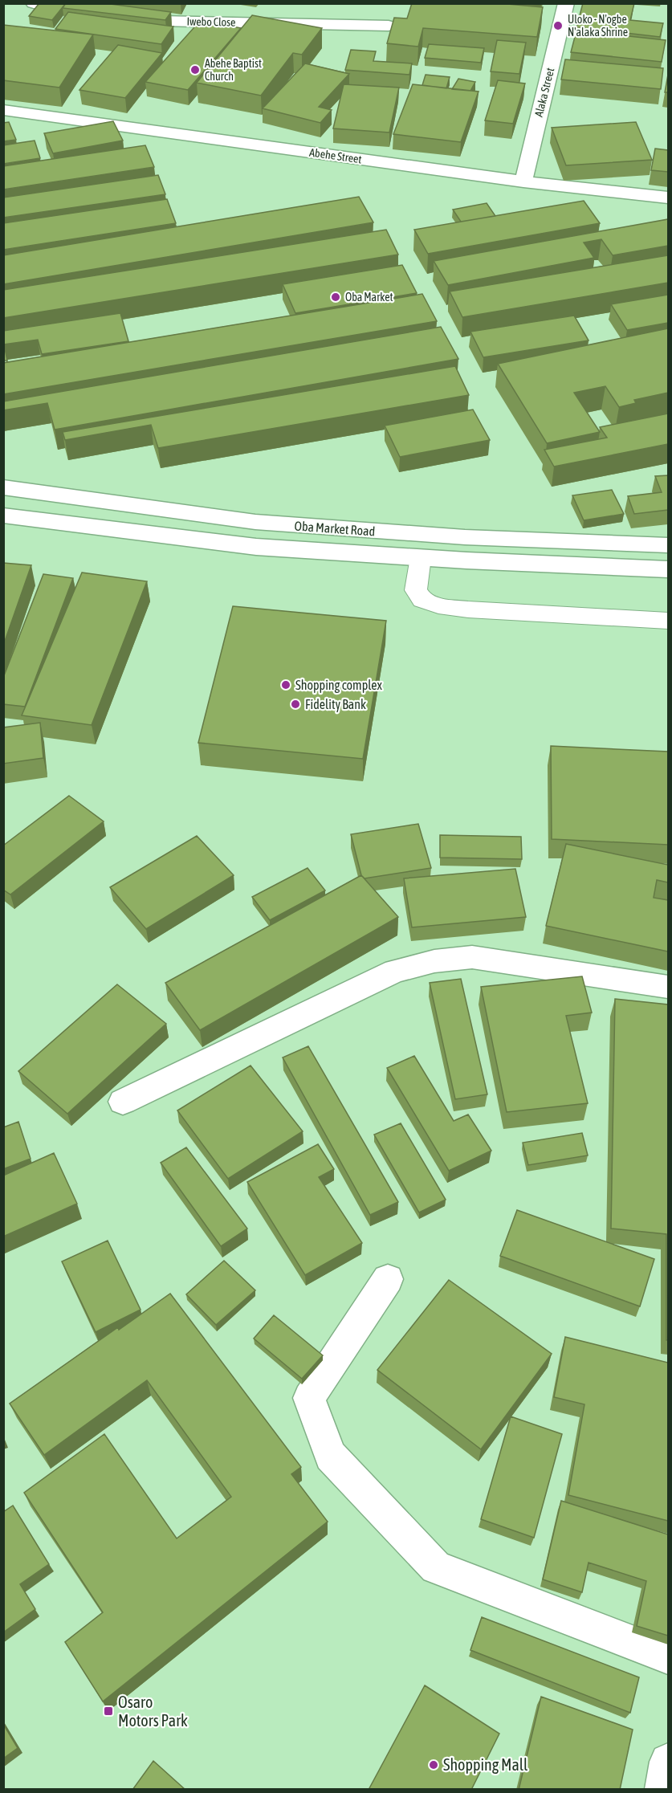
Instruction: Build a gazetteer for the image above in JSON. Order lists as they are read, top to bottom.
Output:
{
  "streets": {
    "street": [
      "Iwebo Close",
      "Alaka Street",
      "Abehe Street",
      "Oba Market Road"
    ]
  },
  "crossings": [
    ["Alaka Street", "Abehe Street"]
  ],
  "places": {
    "other": [
      "Uloko - N'ogbe N'alaka Shrine",
      "Abehe Baptist Church",
      "Oba Market",
      "Shopping complex",
      "Fidelity Bank",
      "Shopping Mall"
    ],
    "transit": ["Osaro Motors Park"]
  }
}
